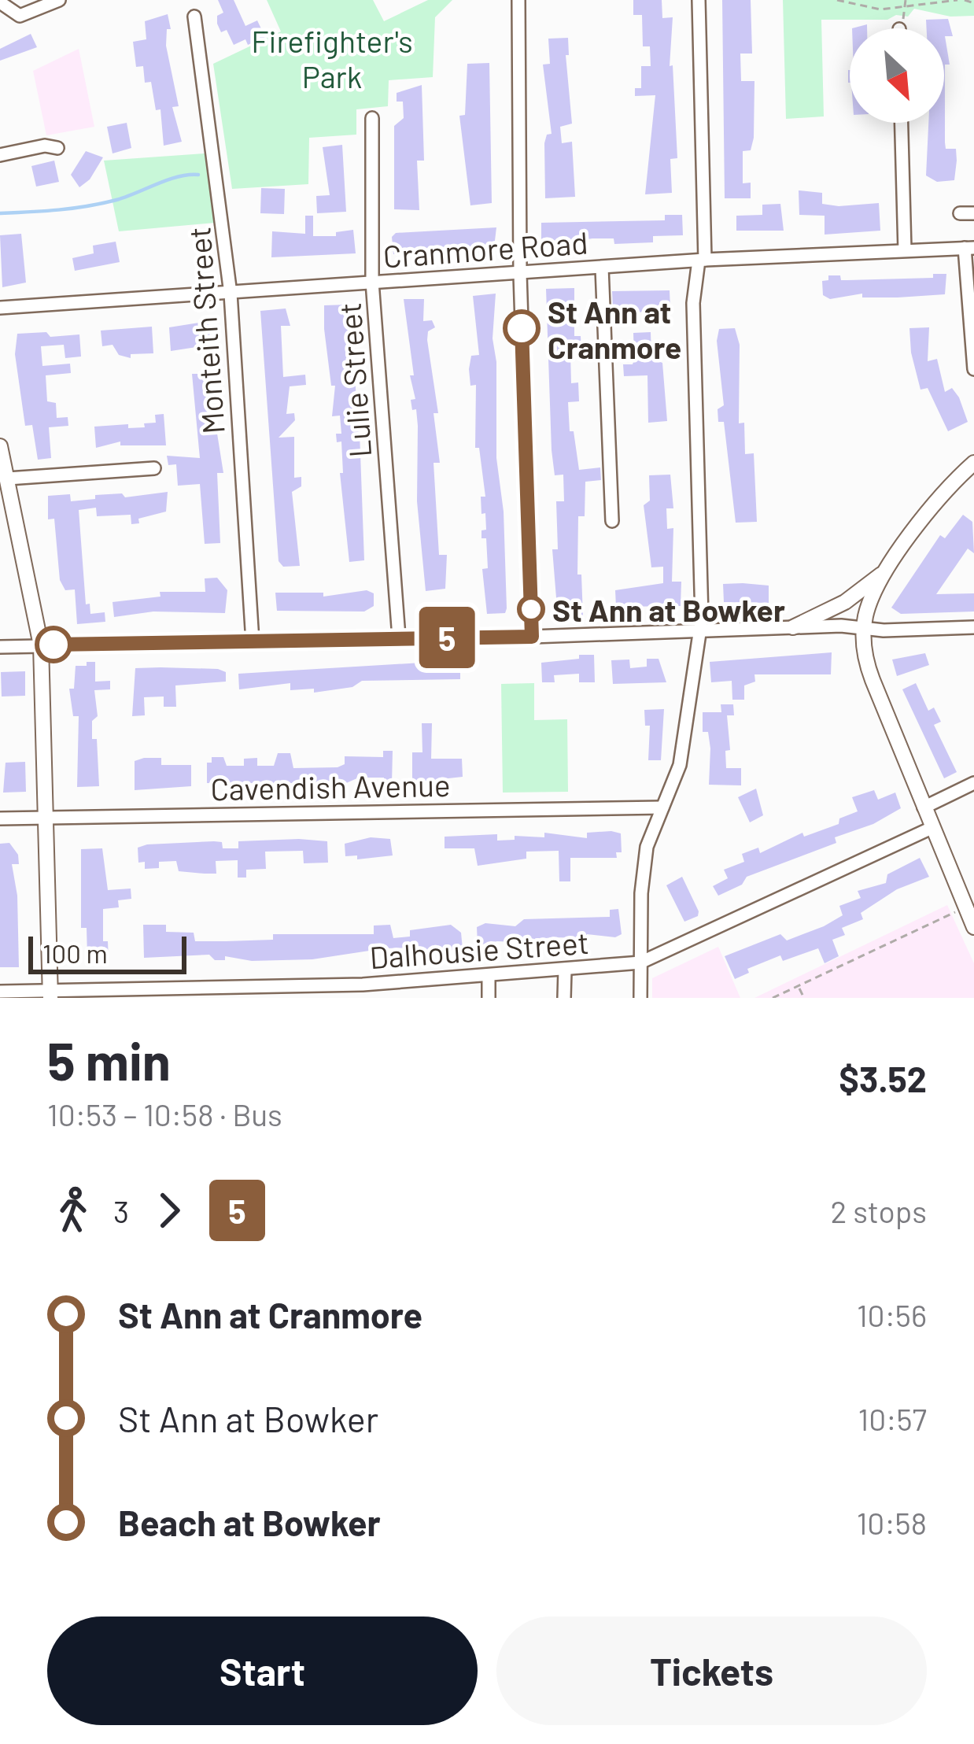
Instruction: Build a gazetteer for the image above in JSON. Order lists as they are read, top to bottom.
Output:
{
  "streets": {
    "street": [
      "Cranmore Road",
      "Monteith Street",
      "Lulie Street",
      "Cavendish Avenue",
      "Dalhousie Street"
    ]
  },
  "crossings": [
    ["Cranmore Road", "Monteith Street"],
    ["Cranmore Road", "Lulie Street"]
  ],
  "parks": ["Firefighter's Park"],
  "places": ["St Ann at Cranmore", "St Ann at Bowker"],
  "lines": ["bus line 5"],
  "scale_bar": "100 m",
  "north": "bottom right",
  "page": {
    "on_map": "5",
    "scale": "100 m",
    "heading": ["5 min", "10:53 – 10:58 · Bus", "$3.52"],
    "legs": ["3", "5", "2 stops"],
    "list": [
      {
        "name": "St Ann at Cranmore",
        "value": "10:56"
      },
      {
        "name": "St Ann at Bowker",
        "value": "10:57"
      },
      {
        "name": "Beach at Bowker",
        "value": "10:58"
      }
    ],
    "buttons": ["Start", "Tickets"]
  }
}
